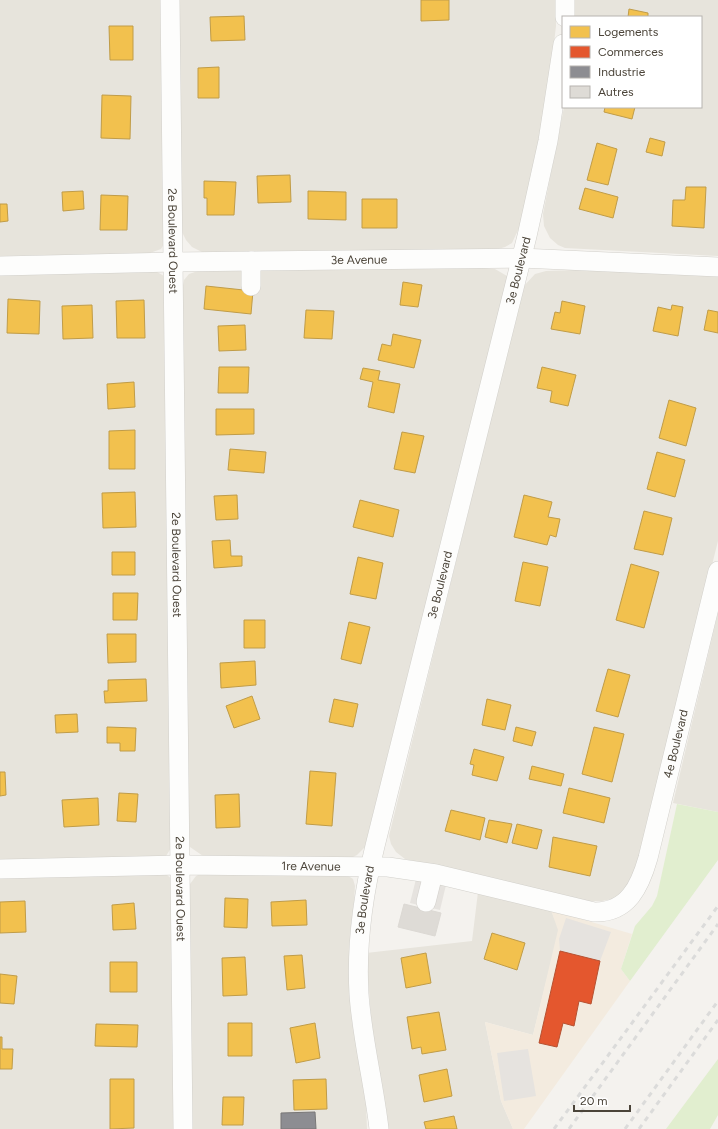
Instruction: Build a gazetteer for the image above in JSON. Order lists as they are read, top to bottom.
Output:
{
  "streets": {
    "street": [
      "2e Boulevard Ouest",
      "3e Avenue",
      "3e Boulevard",
      "4e Boulevard",
      "1re Avenue"
    ]
  },
  "crossings": [
    ["2e Boulevard Ouest", "3e Avenue"],
    ["2e Boulevard Ouest", "1re Avenue"],
    ["3e Avenue", "3e Boulevard"],
    ["3e Boulevard", "1re Avenue"],
    ["4e Boulevard", "1re Avenue"]
  ],
  "legend": [
    "Logements",
    "Commerces",
    "Industrie",
    "Autres"
  ],
  "scale_bar": "20 m"
}
